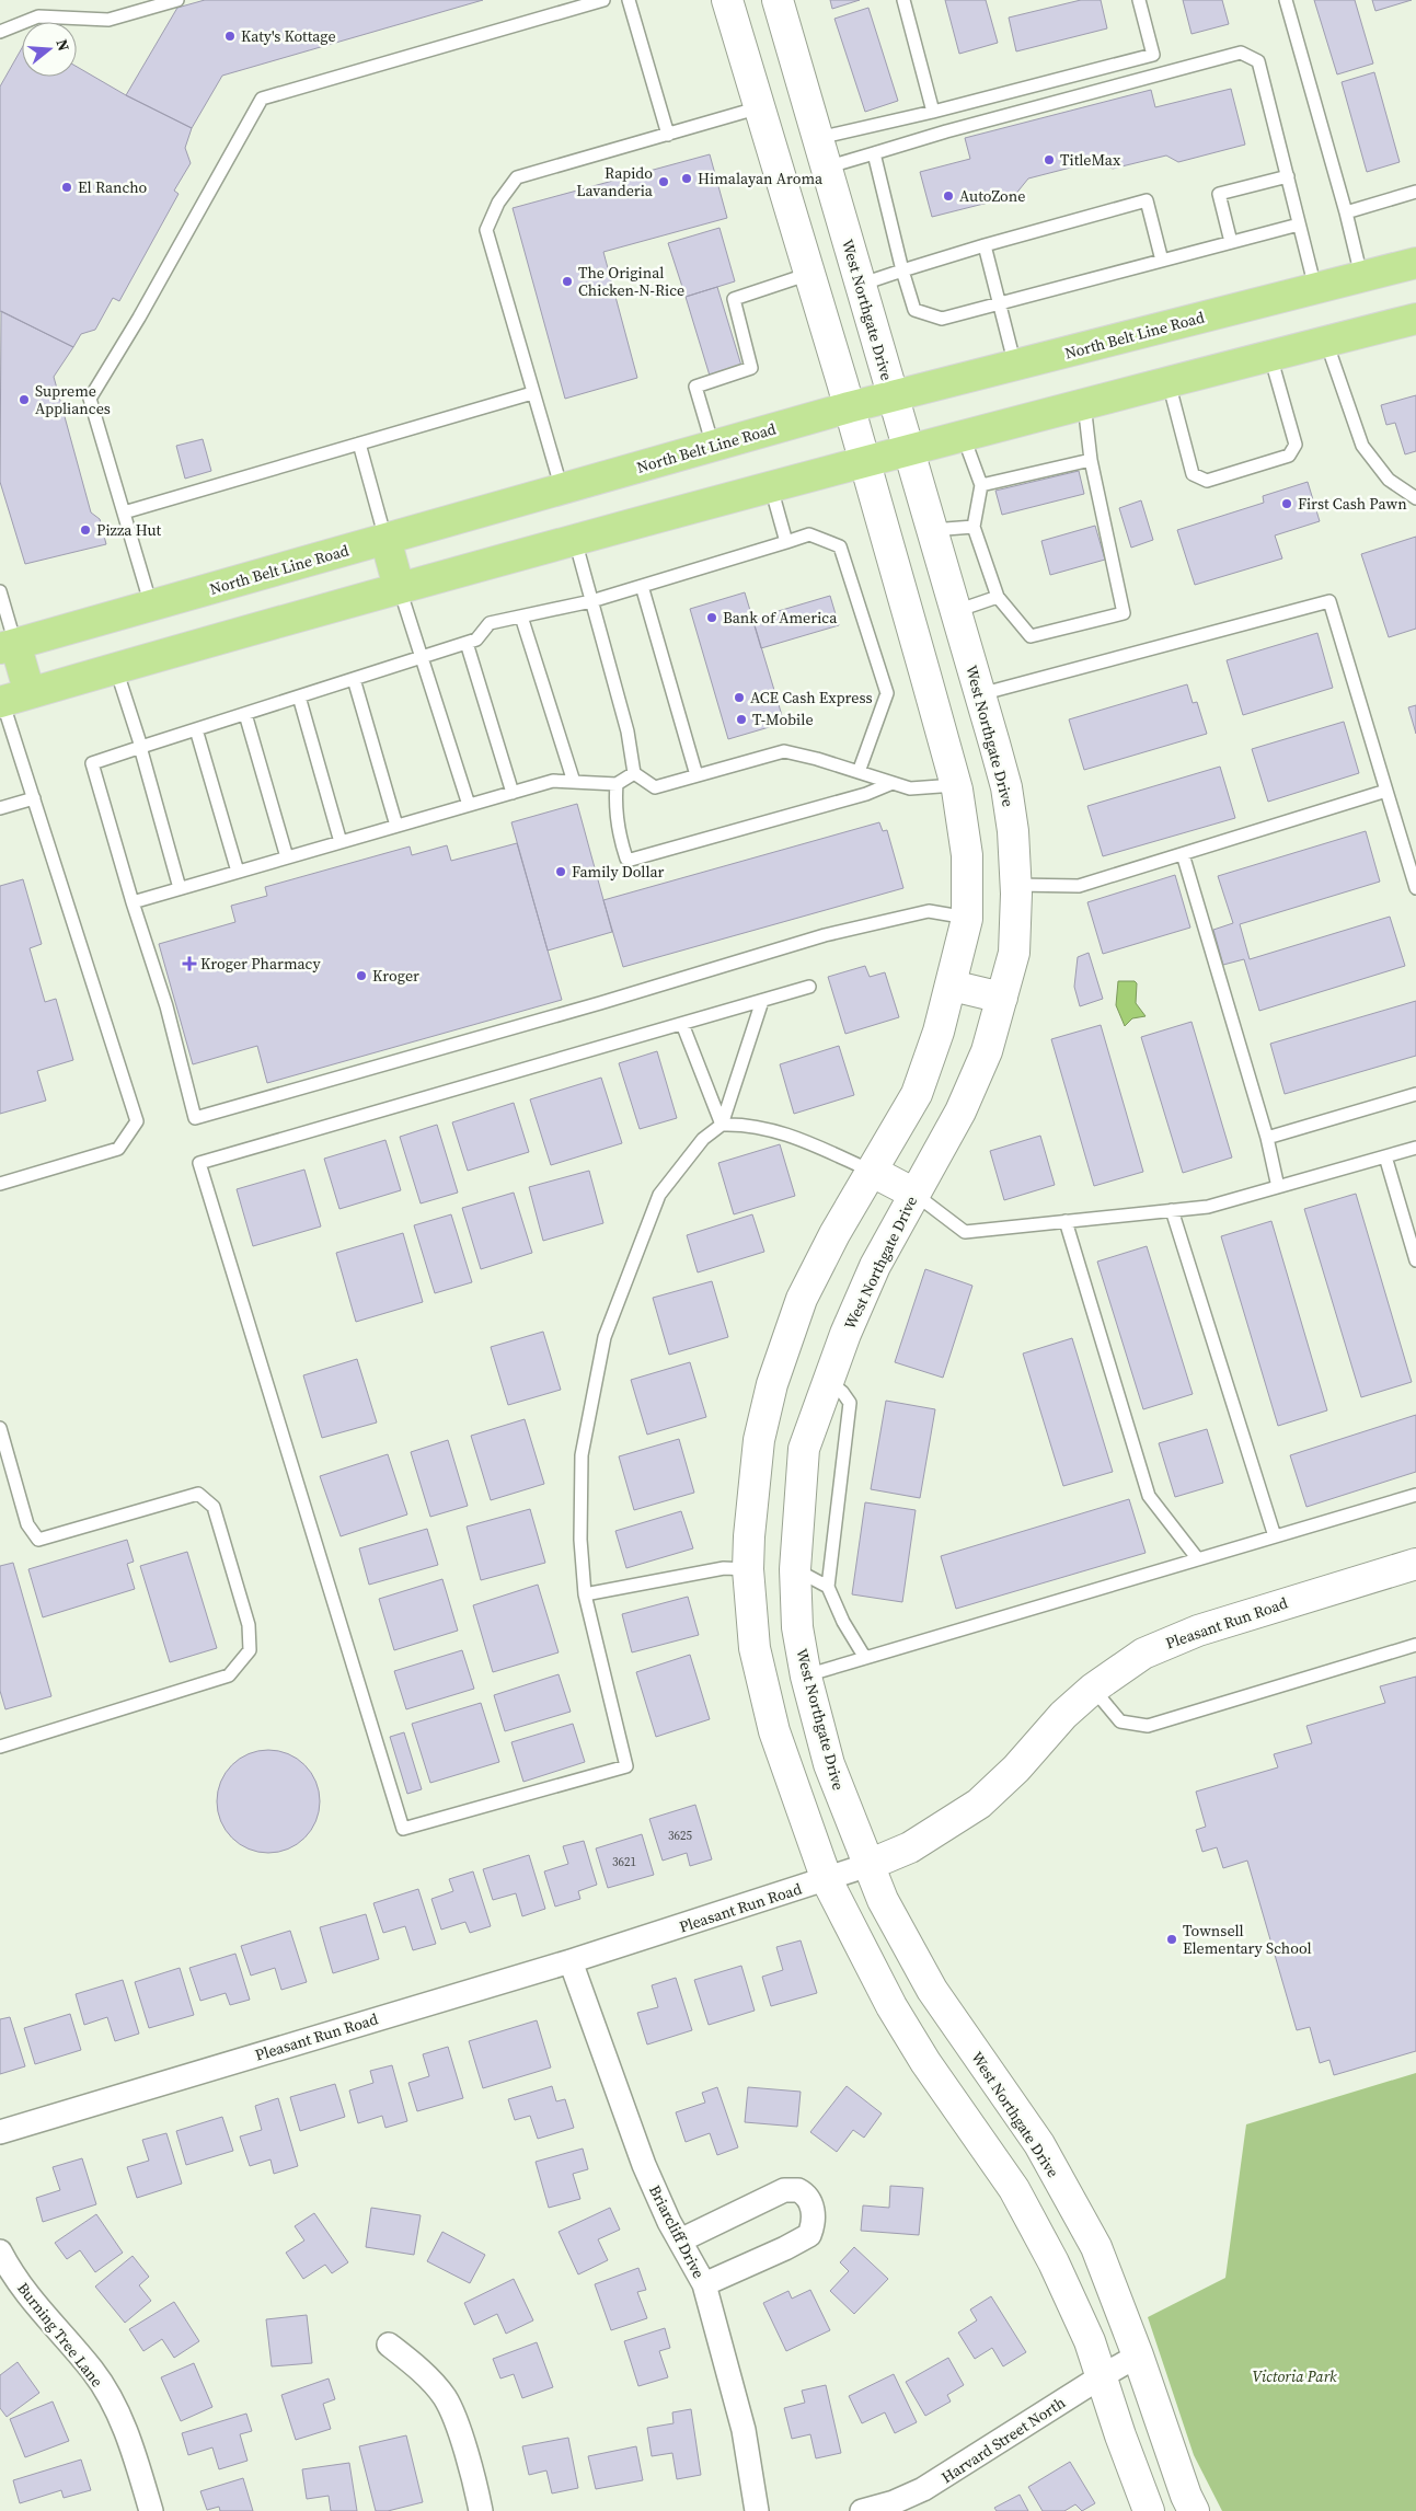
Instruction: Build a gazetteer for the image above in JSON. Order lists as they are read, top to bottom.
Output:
{
  "streets": {
    "main road": ["West Northgate Drive", "North Belt Line Road", "Pleasant Run Road"],
    "street": ["Briarcliff Drive", "Burning Tree Lane", "Harvard Street North"]
  },
  "crossings": [
    ["West Northgate Drive", "North Belt Line Road"],
    ["West Northgate Drive", "Pleasant Run Road"],
    ["West Northgate Drive", "Harvard Street North"],
    ["Pleasant Run Road", "Briarcliff Drive"]
  ],
  "parks": ["Victoria Park"],
  "places": {
    "other": [
      "Katy's Kottage",
      "TitleMax",
      "Himalayan Aroma",
      "Rapido Lavanderia",
      "El Rancho",
      "AutoZone",
      "The Original Chicken-N-Rice",
      "Supreme Appliances",
      "First Cash Pawn",
      "Pizza Hut",
      "Bank of America",
      "ACE Cash Express",
      "T-Mobile",
      "Family Dollar",
      "Kroger",
      "Townsell Elementary School"
    ],
    "health": ["Kroger Pharmacy"]
  },
  "house_numbers": ["3625", "3621"],
  "north": "right"
}
